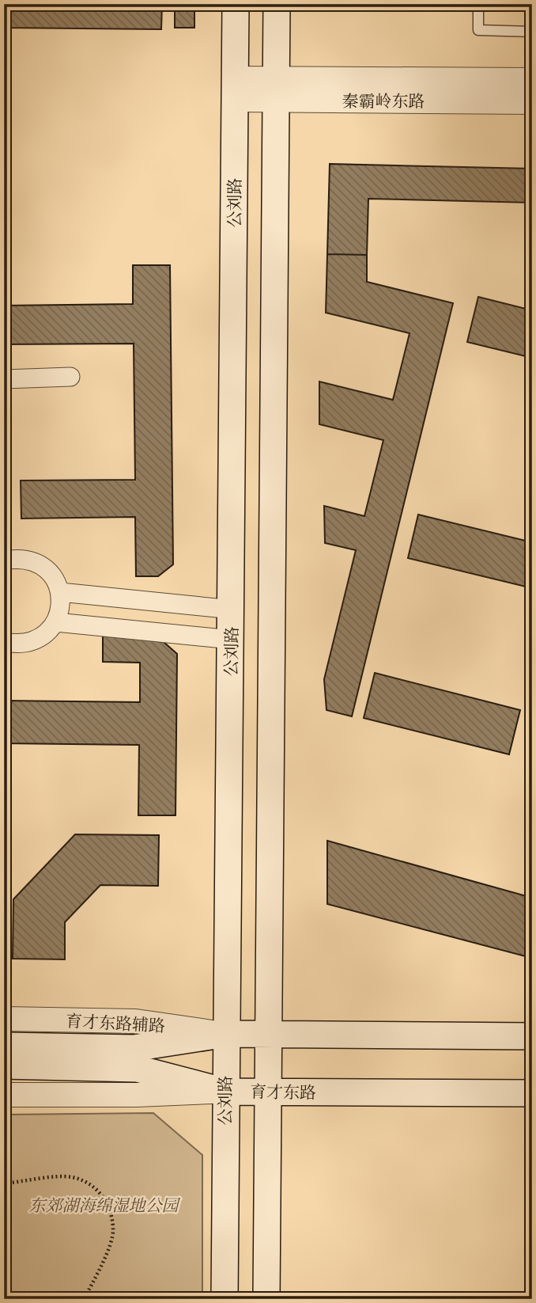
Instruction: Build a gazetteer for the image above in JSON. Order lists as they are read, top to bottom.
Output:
{
  "streets": {
    "main road": ["公刘路", "育才东路"],
    "street": ["秦霸岭东路", "育才东路辅路"]
  },
  "crossings": [
    ["秦霸岭东路", "公刘路"],
    ["公刘路", "育才东路辅路"],
    ["公刘路", "育才东路"]
  ],
  "parks": ["东郊湖海绵湿地公园"]
}
